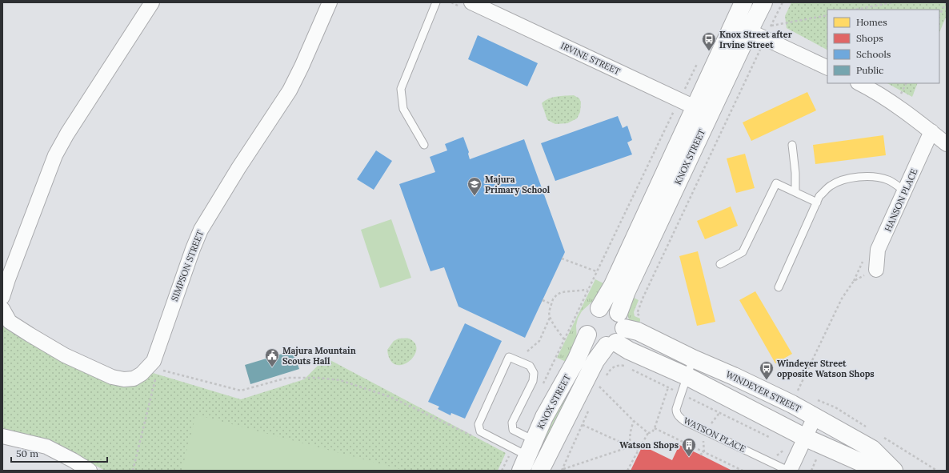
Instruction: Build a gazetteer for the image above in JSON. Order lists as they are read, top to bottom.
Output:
{
  "streets": {
    "street": [
      "IRVINE STREET",
      "KNOX STREET",
      "HANSON PLACE",
      "SIMPSON STREET",
      "WINDEYER STREET"
    ],
    "lane": ["WATSON PLACE"]
  },
  "crossings": [
    ["IRVINE STREET", "KNOX STREET"],
    ["KNOX STREET", "WINDEYER STREET"],
    ["WINDEYER STREET", "WATSON PLACE"]
  ],
  "places": {
    "bus stop": ["Knox Street after Irvine Street", "Windeyer Street opposite Watson Shops"],
    "school or university": ["Majura Primary School"],
    "public building": ["Majura Mountain Scouts Hall"],
    "building": ["Watson Shops"]
  },
  "legend": [
    "Homes",
    "Shops",
    "Schools",
    "Public"
  ],
  "scale_bar": "50 m"
}
